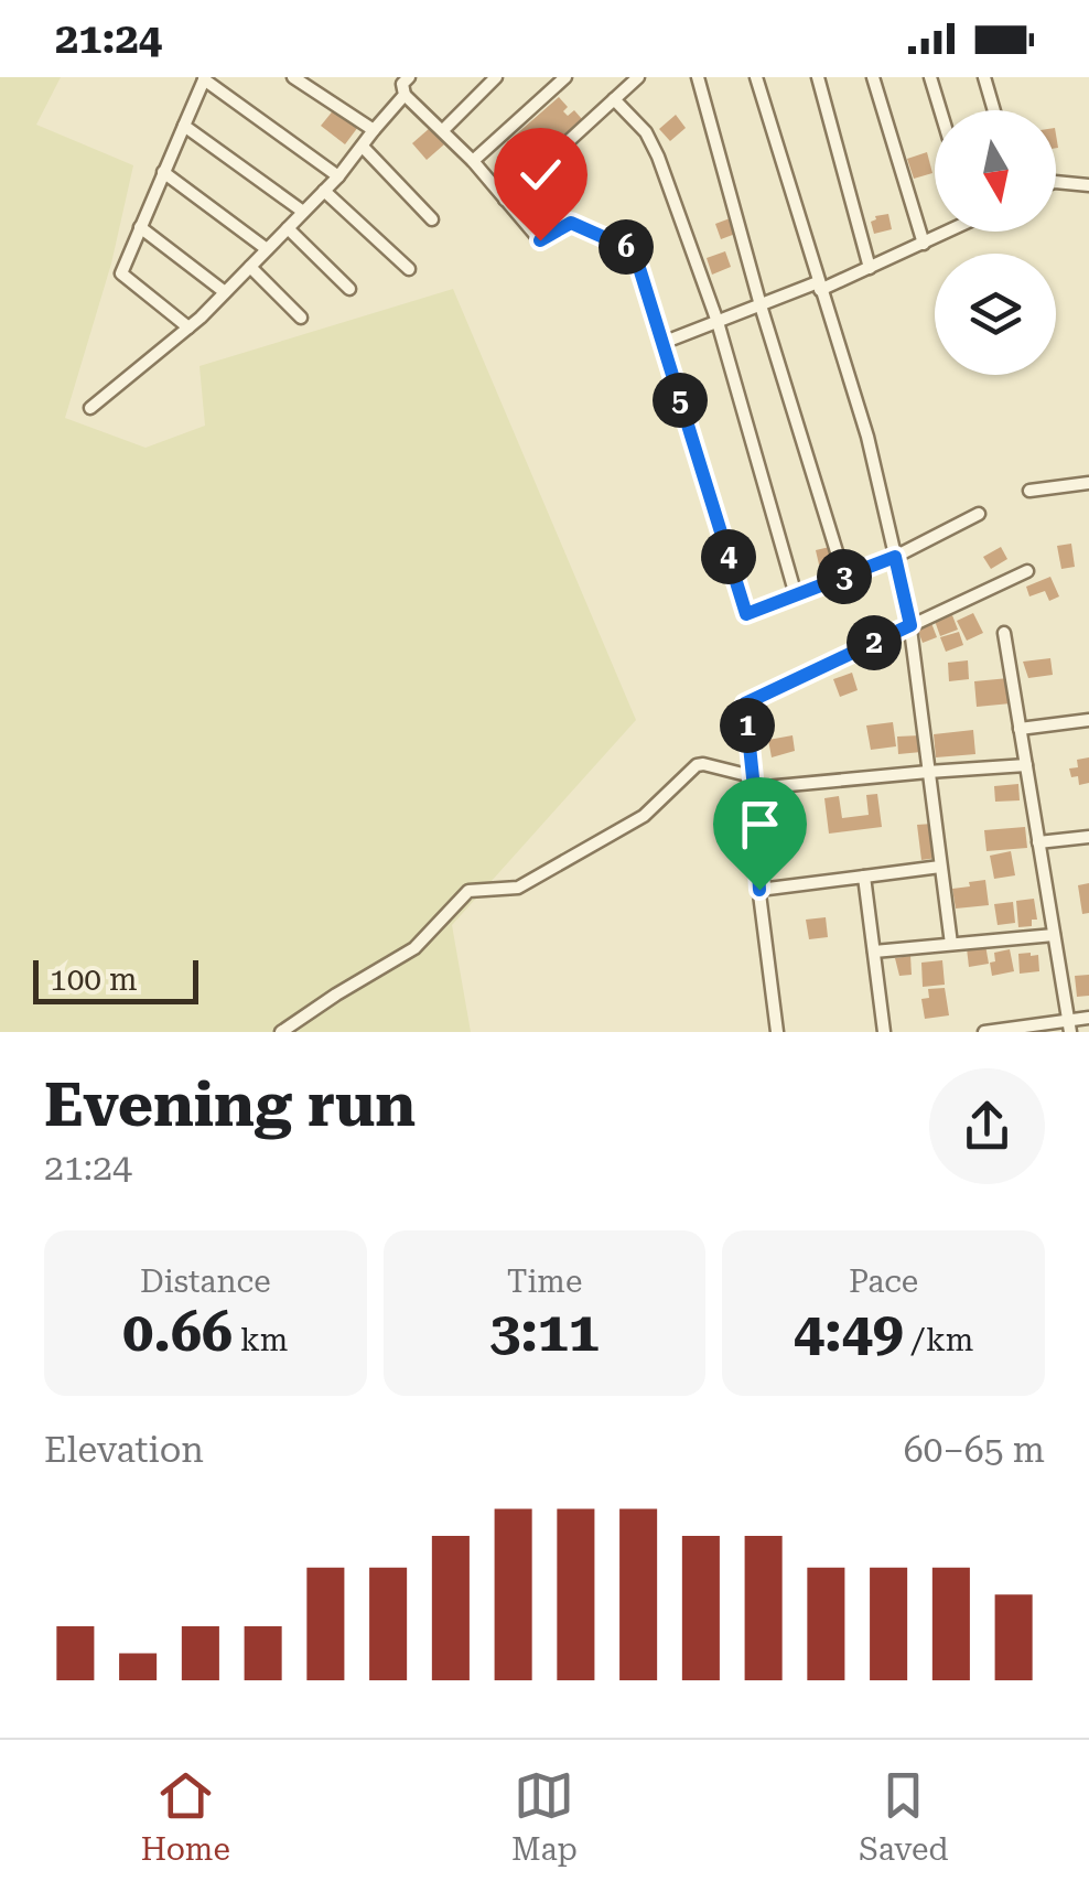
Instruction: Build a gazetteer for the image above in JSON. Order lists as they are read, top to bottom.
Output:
{
  "scale_bar": "100 m",
  "north": "bottom",
  "page": {
    "status": "21:24",
    "pins": [
      "6",
      "5",
      "4",
      "3",
      "2",
      "1"
    ],
    "scale": "100 m",
    "heading": ["Evening run", "21:24"],
    "stats": [
      ["Distance", "0.66 km"],
      ["Time", "3:11"],
      ["Pace", "4:49 /km"]
    ],
    "chart": ["Elevation", "60–65 m"],
    "tabs": ["Home", "Map", "Saved"]
  }
}
